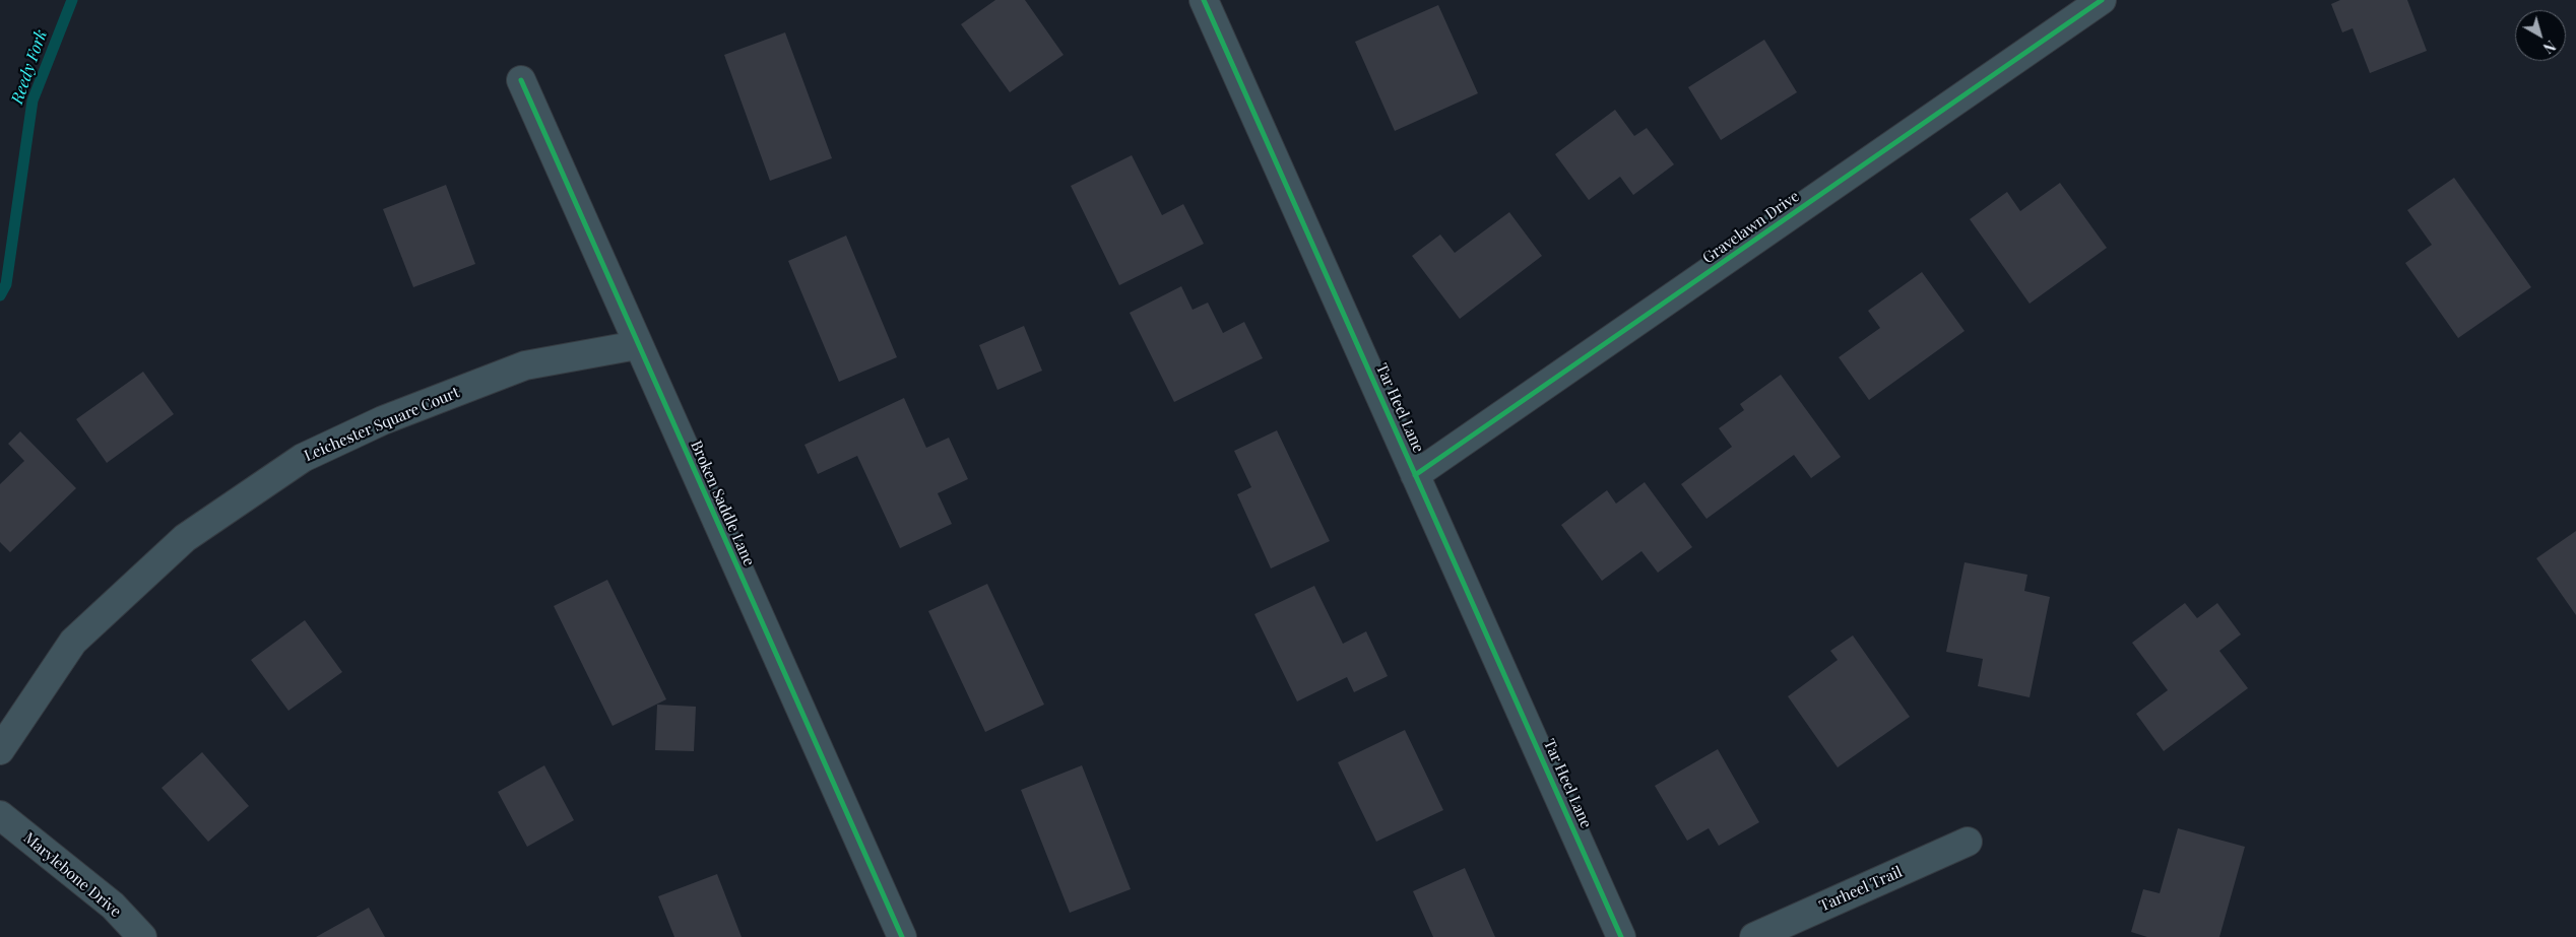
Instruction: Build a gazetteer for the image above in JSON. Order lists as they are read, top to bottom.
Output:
{
  "streets": {
    "street": [
      "Gravelawn Drive",
      "Tar Heel Lane",
      "Leichester Square Court",
      "Broken Saddle Lane",
      "Marylebone Drive",
      "Tarheel Trail"
    ]
  },
  "crossings": [
    ["Gravelawn Drive", "Tar Heel Lane"],
    ["Leichester Square Court", "Broken Saddle Lane"]
  ],
  "water": ["Reedy Fork"],
  "north": "bottom right"
}
